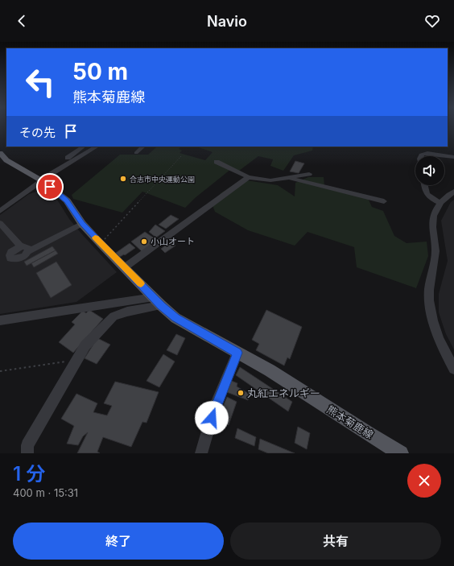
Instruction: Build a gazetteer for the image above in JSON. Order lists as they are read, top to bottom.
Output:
{
  "streets": {
    "main road": ["熊本菊鹿線"]
  },
  "places": ["合志市中央運動公園", "小山オート", "丸紅エネルギー"],
  "page": {
    "header": "Navio",
    "turn": ["50 m", "熊本菊鹿線"],
    "then": "その先",
    "heading": ["1 分", "400 m · 15:31"],
    "buttons": ["終了", "共有"]
  }
}
